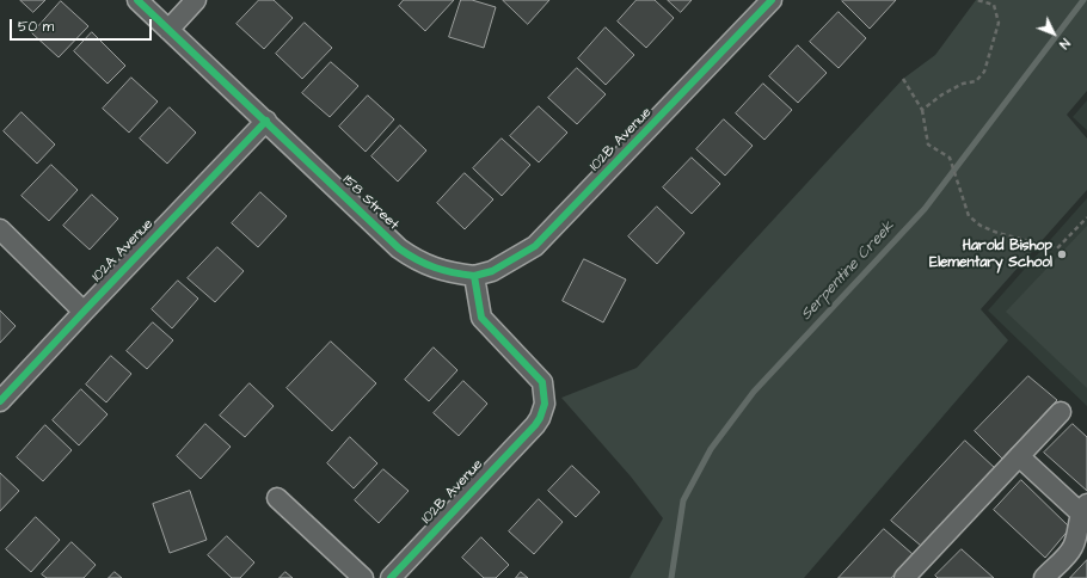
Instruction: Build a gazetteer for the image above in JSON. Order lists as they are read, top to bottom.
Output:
{
  "streets": {
    "street": ["102B Avenue", "158 Street", "102A Avenue"]
  },
  "crossings": [
    ["102B Avenue", "158 Street"],
    ["158 Street", "102A Avenue"]
  ],
  "water": ["Serpentine Creek"],
  "places": ["Harold Bishop Elementary School"],
  "scale_bar": "50 m",
  "north": "bottom right"
}
